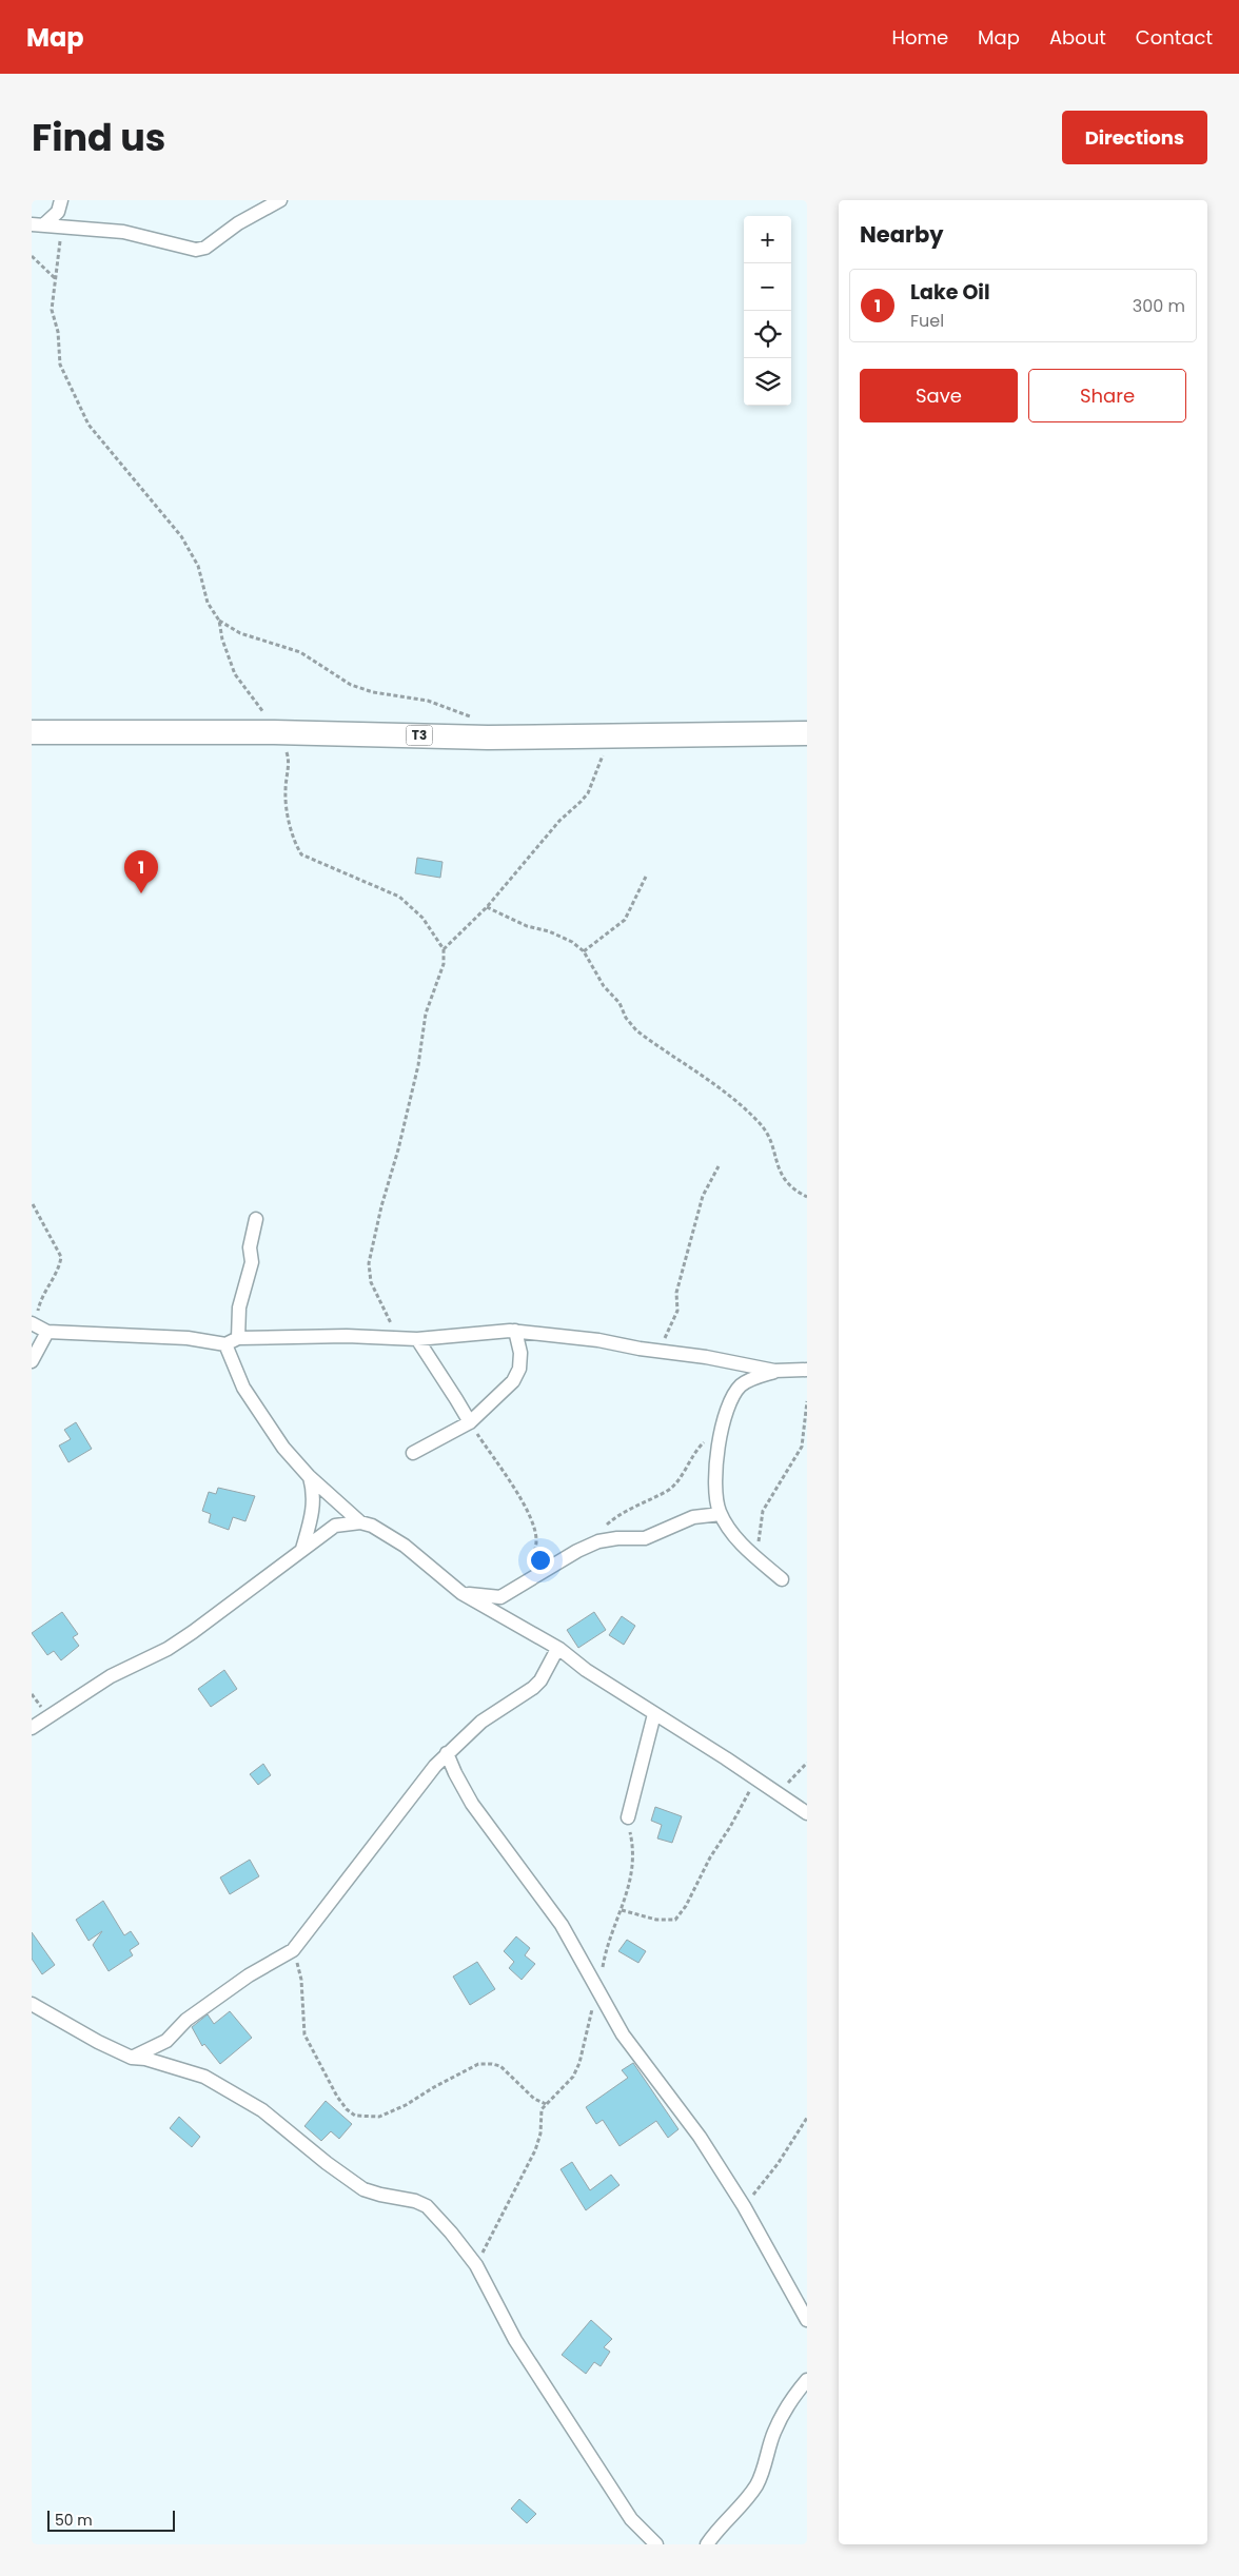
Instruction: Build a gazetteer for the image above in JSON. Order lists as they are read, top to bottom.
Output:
{
  "streets": {
    "highway": ["T3"]
  },
  "scale_bar": "50 m",
  "page": {
    "header": "Map",
    "nav": [
      "Home",
      "Map",
      "About",
      "Contact"
    ],
    "title": "Find us",
    "buttons": [
      "Directions",
      ["Save", "Share"]
    ],
    "heading": "Nearby",
    "map_buttons": ["+", "−"],
    "list": [
      {
        "mark": "1",
        "name": "Lake Oil",
        "note": "Fuel",
        "value": "300 m"
      }
    ],
    "pins": "1",
    "scale": "50 m"
  }
}
